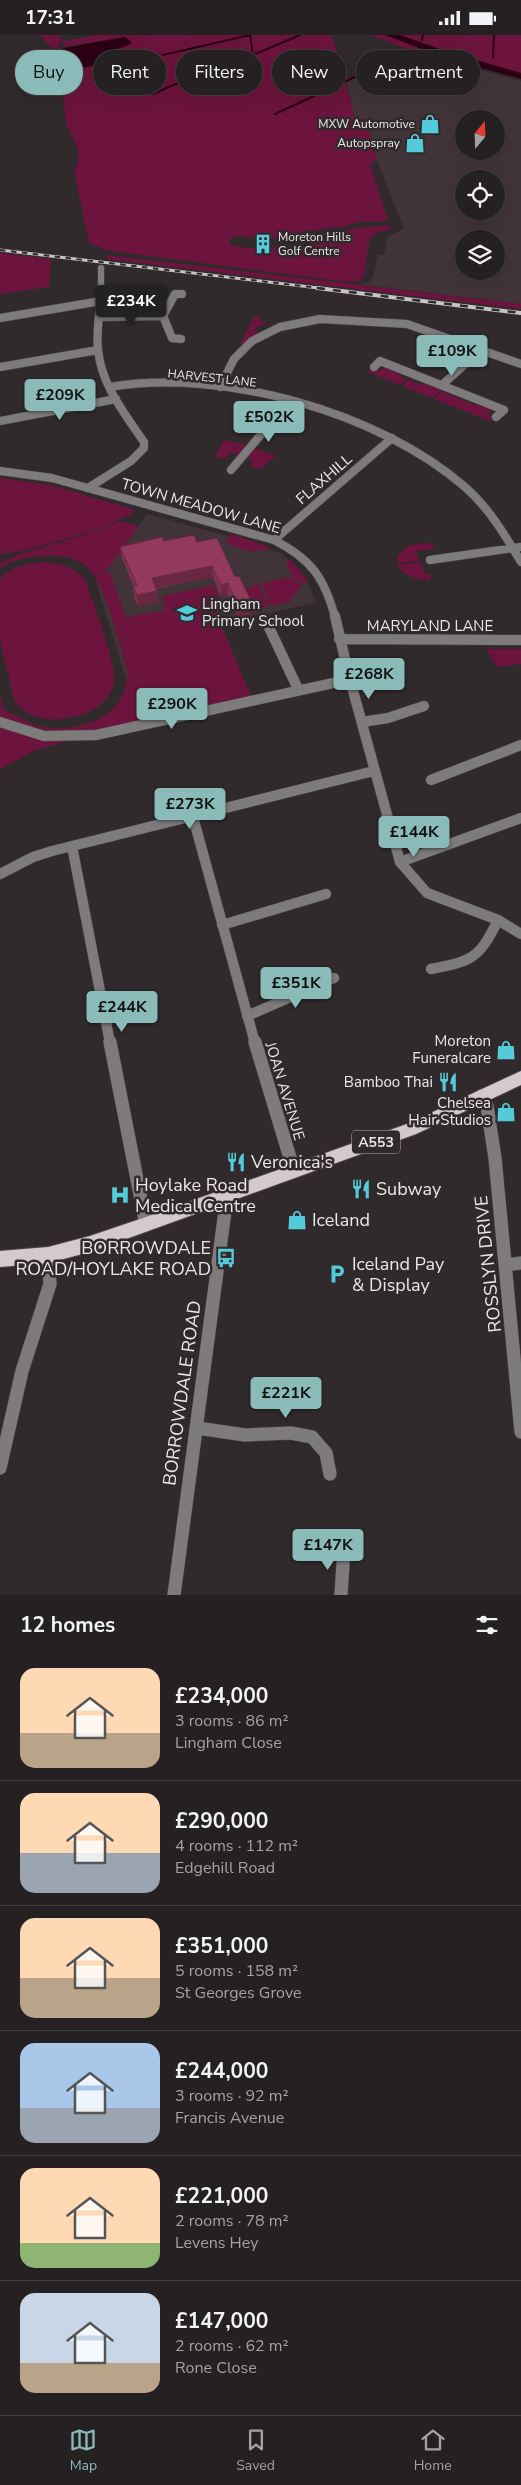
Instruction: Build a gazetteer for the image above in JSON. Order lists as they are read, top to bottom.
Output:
{
  "streets": {
    "main road": ["A553"],
    "street": [
      "HARVEST LANE",
      "FLAXHILL",
      "TOWN MEADOW LANE",
      "MARYLAND LANE",
      "JOAN AVENUE",
      "ROSSLYN DRIVE",
      "BORROWDALE ROAD"
    ]
  },
  "crossings": [
    ["HARVEST LANE", "FLAXHILL"],
    ["FLAXHILL", "TOWN MEADOW LANE"],
    ["TOWN MEADOW LANE", "MARYLAND LANE"],
    ["JOAN AVENUE", "A553"],
    ["A553", "ROSSLYN DRIVE"],
    ["A553", "BORROWDALE ROAD"]
  ],
  "places": {
    "shop": [
      "MXW Automotive",
      "Autopspray",
      "Moreton Funeralcare",
      "Chelsea Hair Studios",
      "Iceland"
    ],
    "building": ["Moreton Hills Golf Centre"],
    "school or university": ["Lingham Primary School"],
    "restaurant": ["Bamboo Thai", "Veronica's", "Subway"],
    "hospital": ["Hoylake Road Medical Centre"],
    "bus stop": ["BORROWDALE ROAD/HOYLAKE ROAD"],
    "parking": ["Iceland Pay & Display"]
  },
  "north": "top",
  "page": {
    "status": "17:31",
    "chip": [
      "Buy",
      "Rent",
      "Filters",
      "New",
      "Apartment"
    ],
    "price": [
      "£234K",
      "£109K",
      "£209K",
      "£502K",
      "£268K",
      "£290K",
      "£273K",
      "£144K",
      "£351K",
      "£244K",
      "£221K",
      "£147K"
    ],
    "heading": "12 homes",
    "list": [
      {
        "name": "£234,000",
        "note": "3 rooms · 86 m² · Lingham Close"
      },
      {
        "name": "£290,000",
        "note": "4 rooms · 112 m² · Edgehill Road"
      },
      {
        "name": "£351,000",
        "note": "5 rooms · 158 m² · St Georges Grove"
      },
      {
        "name": "£244,000",
        "note": "3 rooms · 92 m² · Francis Avenue"
      },
      {
        "name": "£221,000",
        "note": "2 rooms · 78 m² · Levens Hey"
      },
      {
        "name": "£147,000",
        "note": "2 rooms · 62 m² · Rone Close"
      }
    ],
    "tabs": ["Map", "Saved", "Home"]
  }
}
